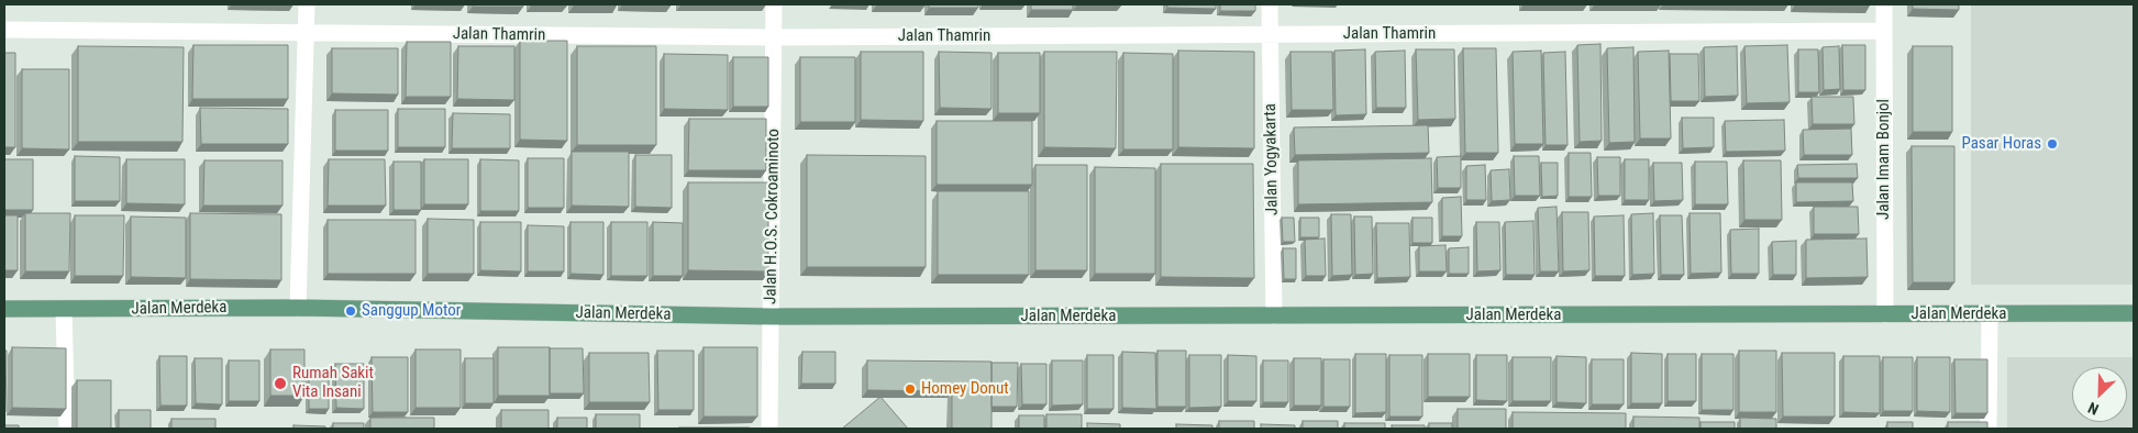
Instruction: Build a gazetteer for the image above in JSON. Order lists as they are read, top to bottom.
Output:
{
  "streets": {
    "main road": ["Jalan Merdeka"],
    "street": [
      "Jalan Thamrin",
      "Jalan Yogyakarta",
      "Jalan Imam Bonjol",
      "Jalan H.O.S. Cokroaminoto"
    ]
  },
  "crossings": [
    ["Jalan Thamrin", "Jalan Yogyakarta"],
    ["Jalan Thamrin", "Jalan Imam Bonjol"],
    ["Jalan Thamrin", "Jalan H.O.S. Cokroaminoto"],
    ["Jalan Yogyakarta", "Jalan Merdeka"],
    ["Jalan Imam Bonjol", "Jalan Merdeka"],
    ["Jalan H.O.S. Cokroaminoto", "Jalan Merdeka"]
  ],
  "places": [
    "Pasar Horas",
    "Sanggup Motor",
    "Rumah Sakit Vita Insani",
    "Homey Donut"
  ],
  "north": "bottom left"
}
